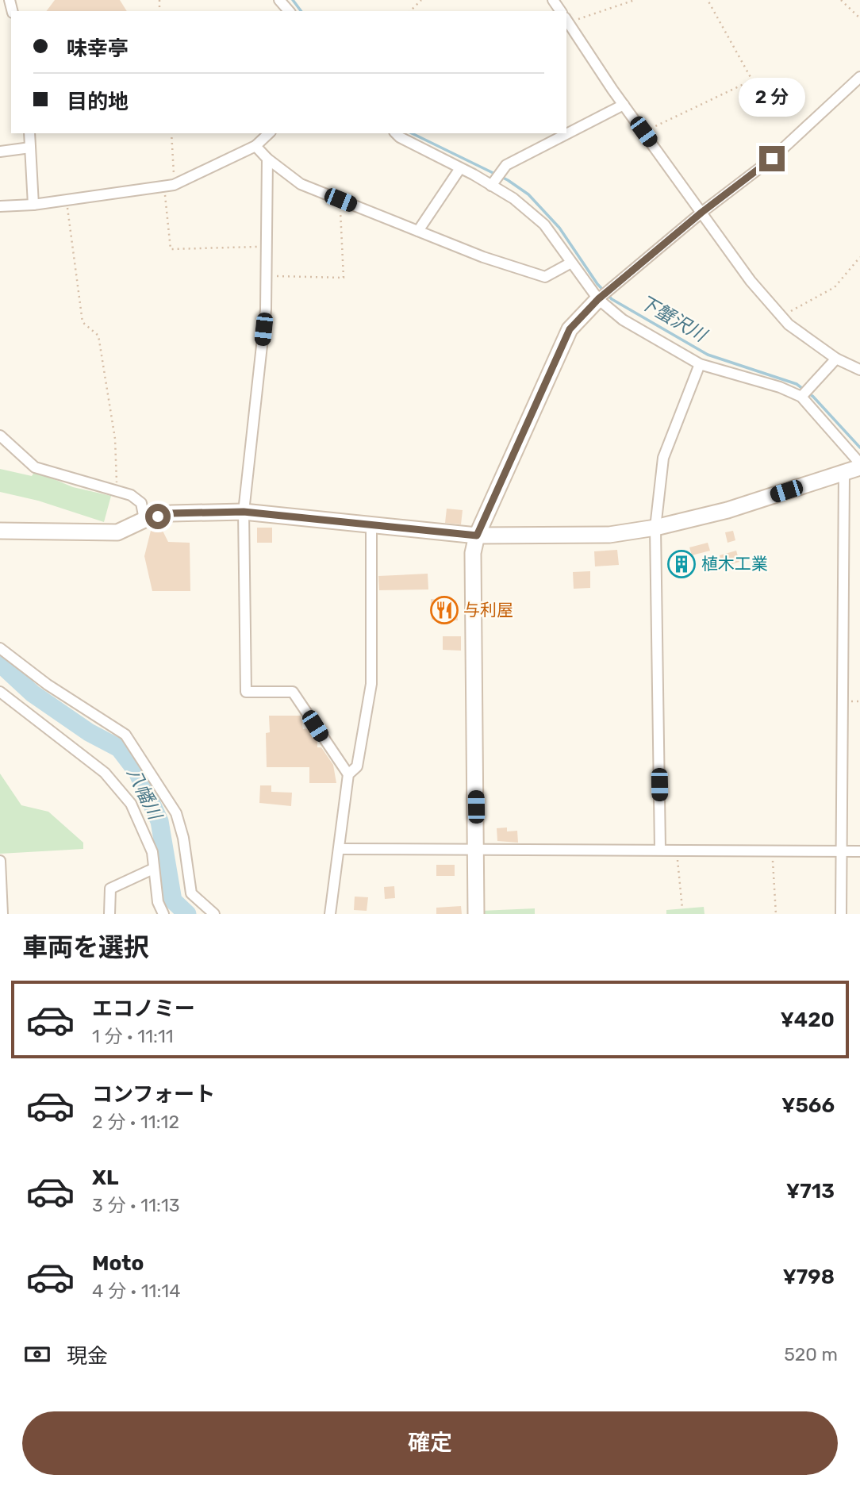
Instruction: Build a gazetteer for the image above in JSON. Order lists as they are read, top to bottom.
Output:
{
  "water": ["下蟹沢川", "八幡川"],
  "places": {
    "building": ["植木工業"],
    "restaurant": ["与利屋"]
  },
  "page": {
    "banner": ["味幸亭", "目的地"],
    "bubble": "2 分",
    "heading": "車両を選択",
    "list": [
      {
        "name": "エコノミー",
        "note": "1 分 · 11:11",
        "value": "¥420"
      },
      {
        "name": "コンフォート",
        "note": "2 分 · 11:12",
        "value": "¥566"
      },
      {
        "name": "XL",
        "note": "3 分 · 11:13",
        "value": "¥713"
      },
      {
        "name": "Moto",
        "note": "4 分 · 11:14",
        "value": "¥798"
      }
    ],
    "pay": ["現金", "520 m"],
    "buttons": "確定"
  }
}
